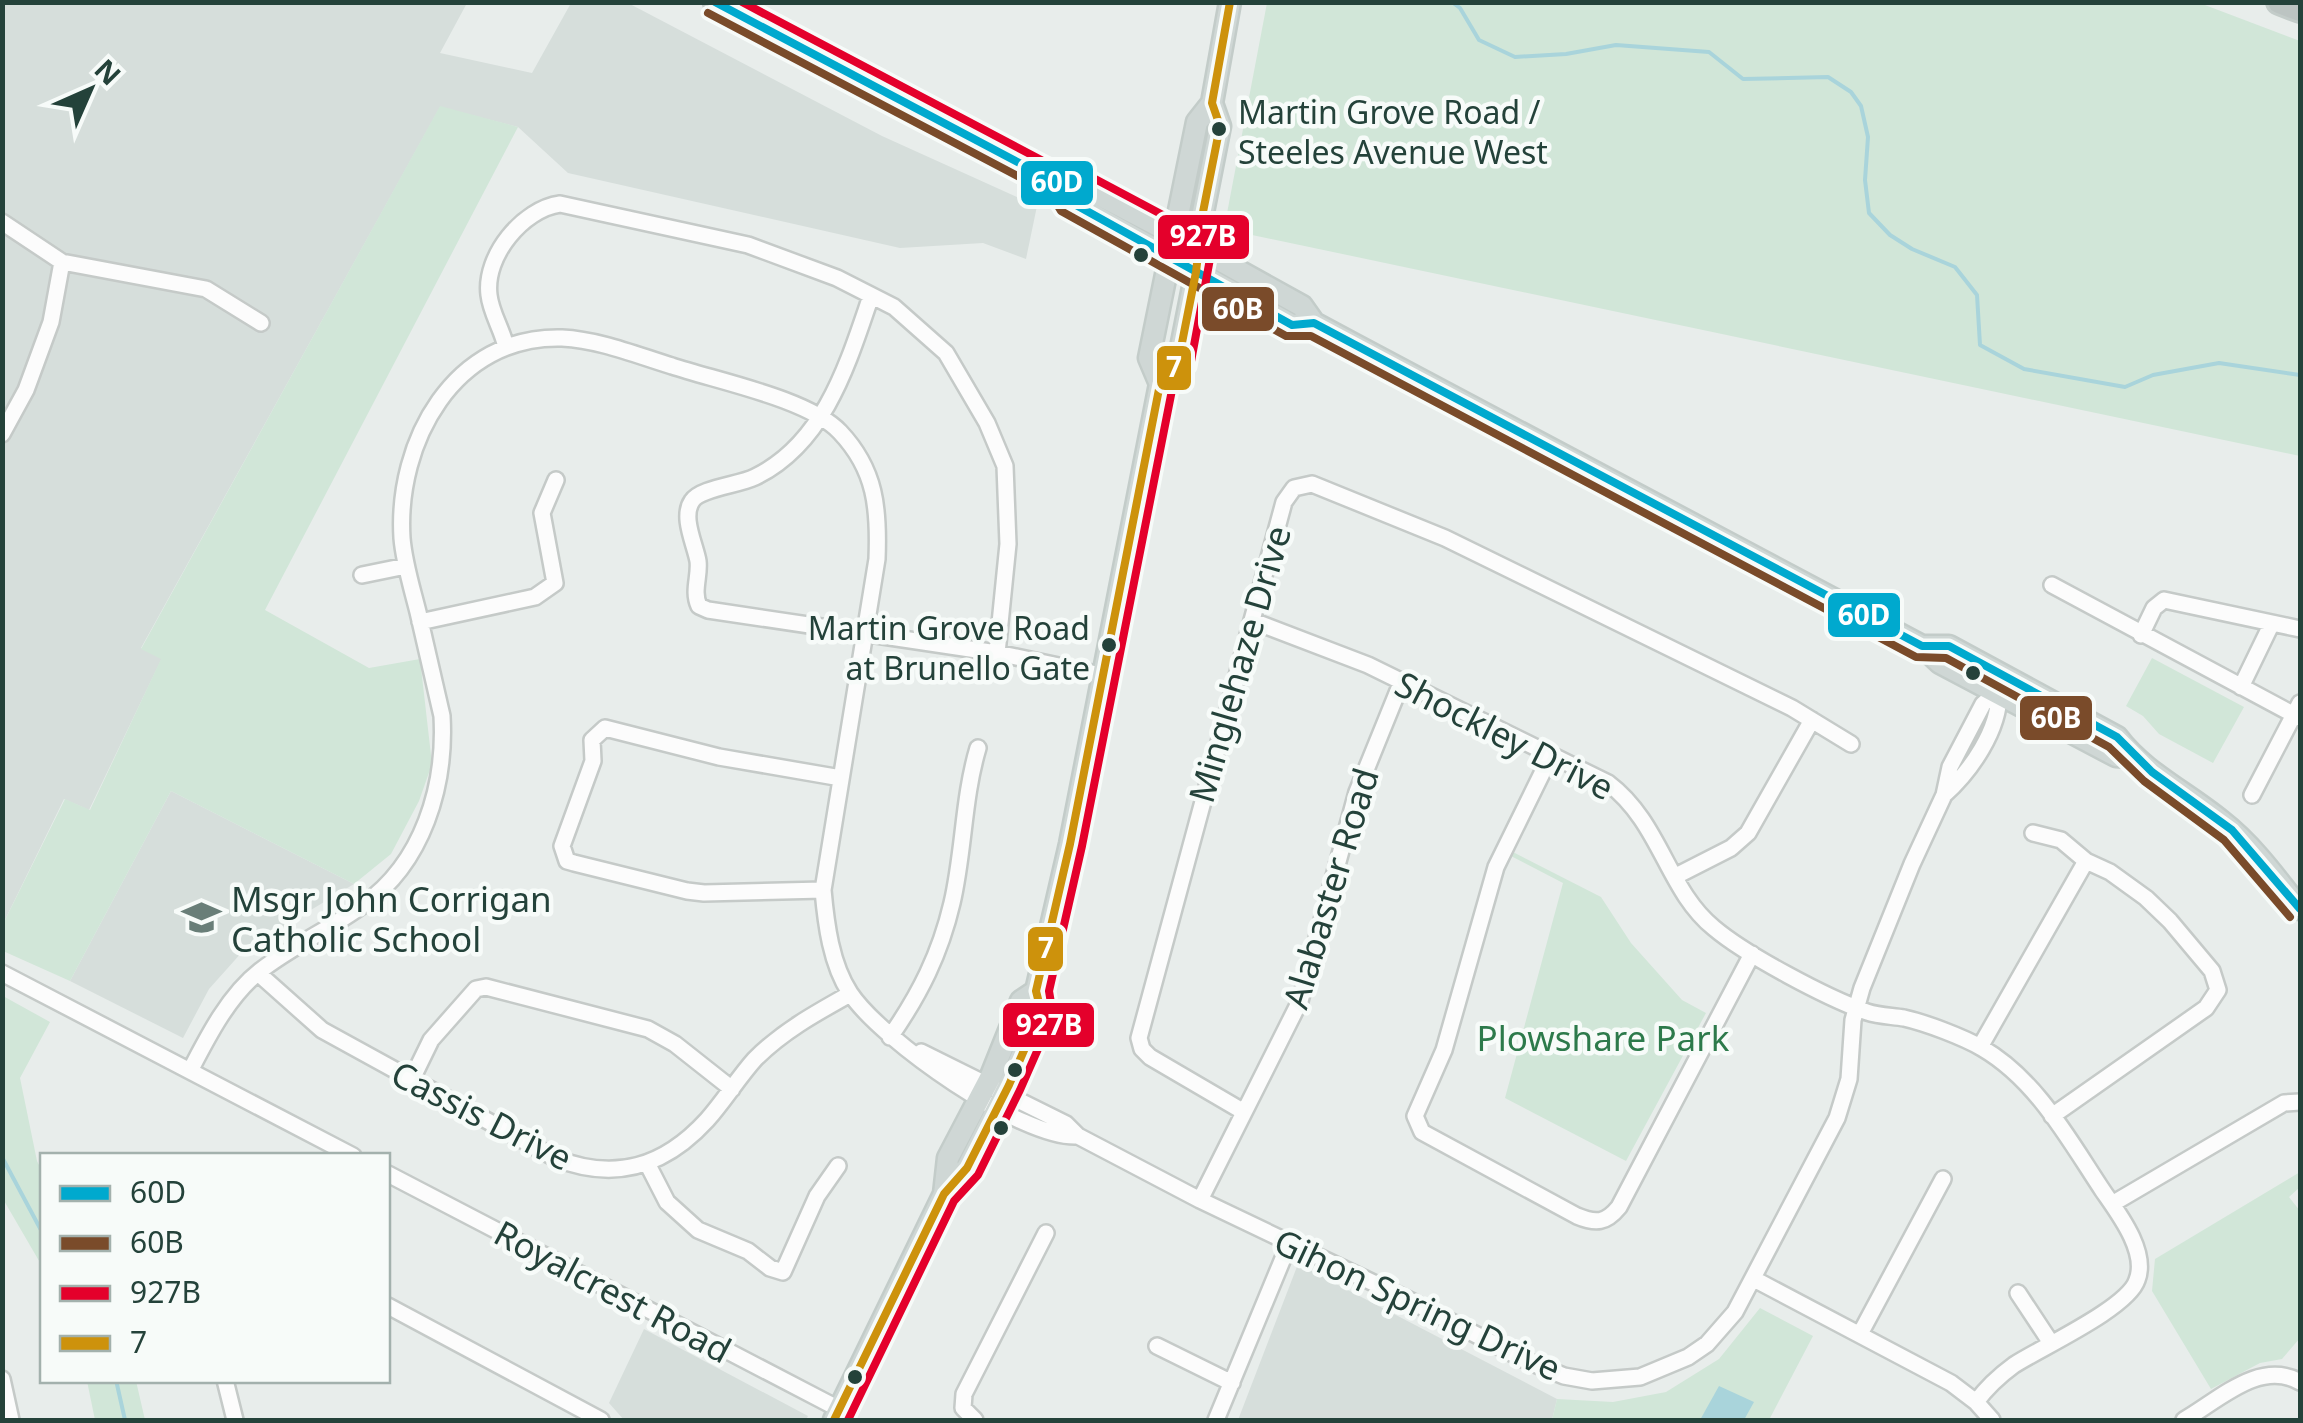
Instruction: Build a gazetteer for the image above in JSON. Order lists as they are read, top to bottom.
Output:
{
  "streets": {
    "street": [
      "Minglehaze Drive",
      "Shockley Drive",
      "Alabaster Road",
      "Cassis Drive",
      "Royalcrest Road",
      "Gihon Spring Drive"
    ]
  },
  "crossings": [
    ["Minglehaze Drive", "Shockley Drive"],
    ["Minglehaze Drive", "Alabaster Road"],
    ["Shockley Drive", "Alabaster Road"],
    ["Shockley Drive", "Gihon Spring Drive"],
    ["Alabaster Road", "Gihon Spring Drive"]
  ],
  "parks": ["Plowshare Park"],
  "places": {
    "other": ["Martin Grove Road / Steeles Avenue West", "Martin Grove Road at Brunello Gate"],
    "school or university": ["Msgr John Corrigan Catholic School"]
  },
  "lines": [
    "transit line 60D",
    "transit line 927B",
    "transit line 7",
    "transit line 60B"
  ],
  "legend": [
    "60D",
    "60B",
    "927B",
    "7"
  ],
  "north": "top right"
}
